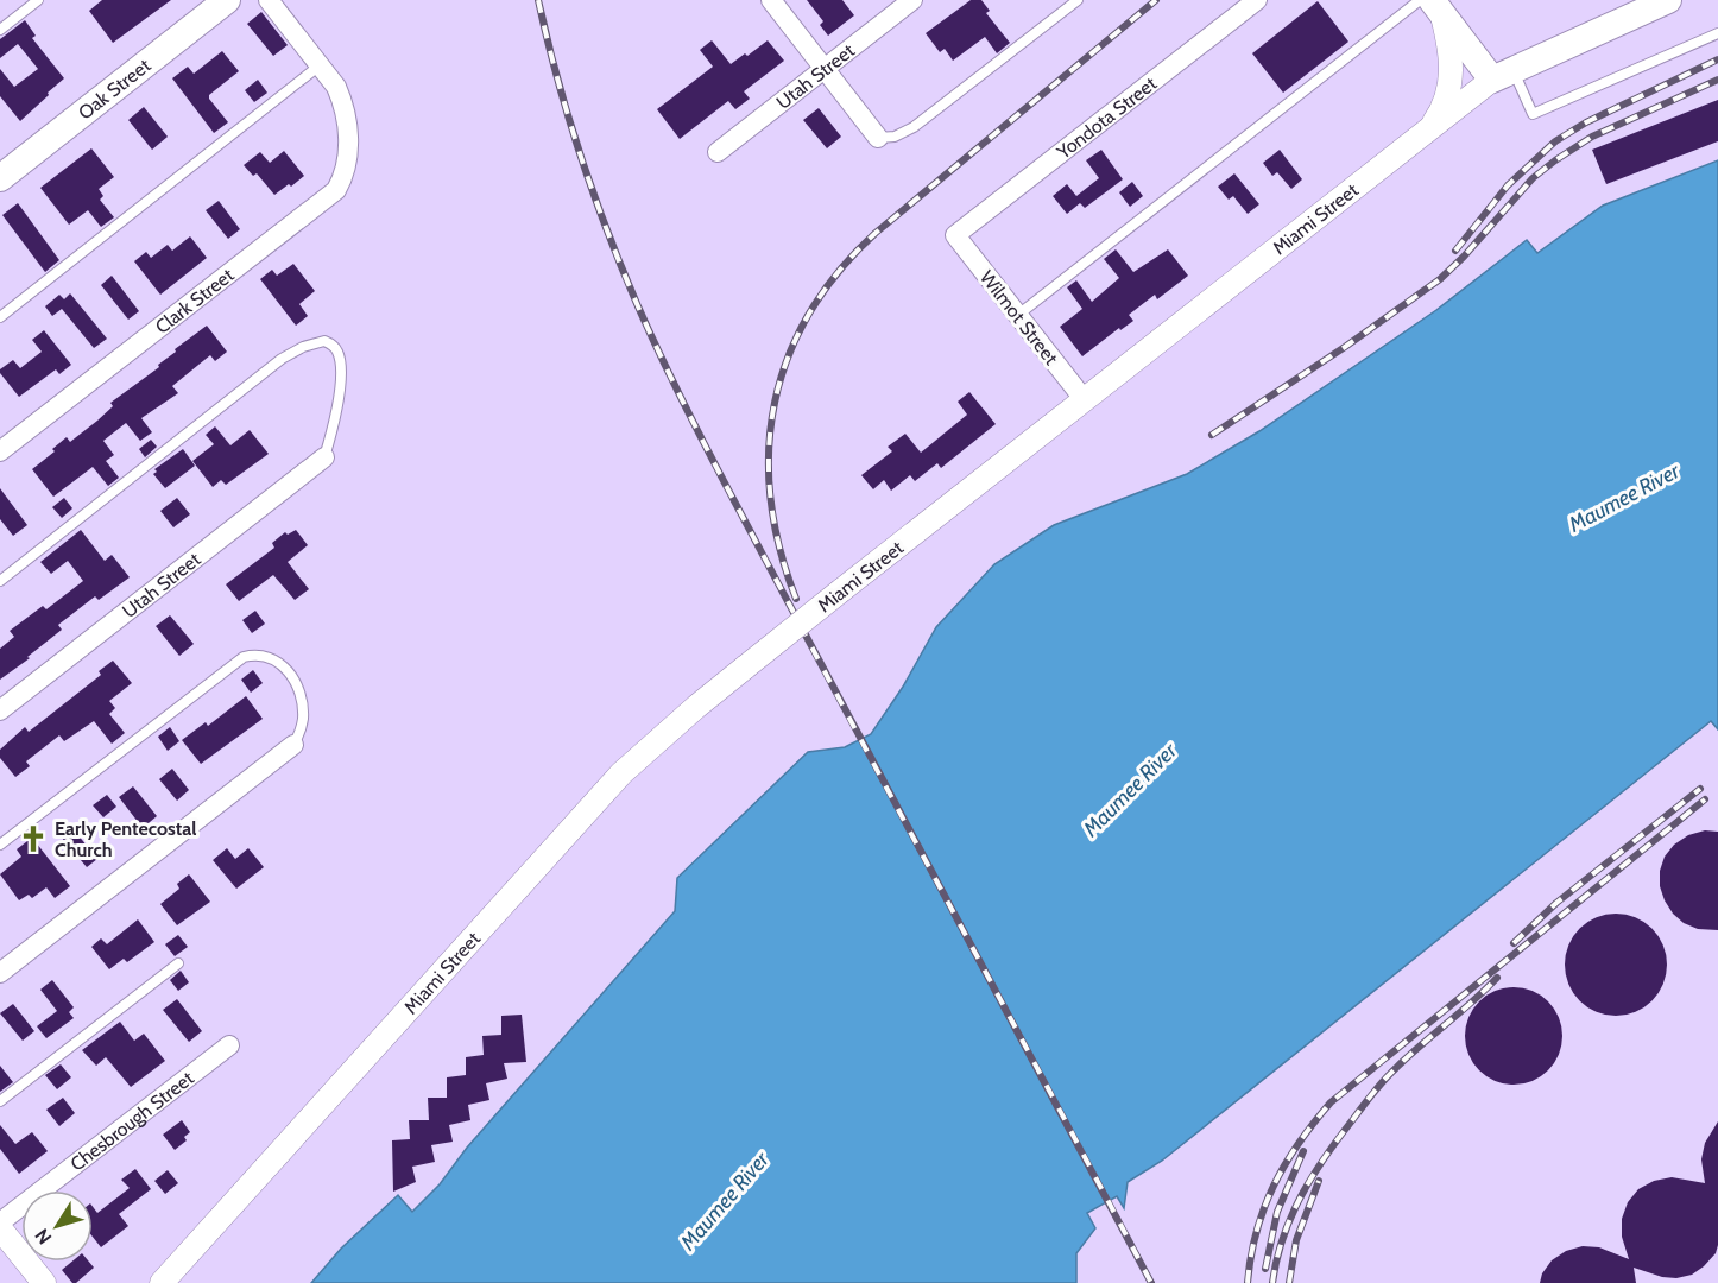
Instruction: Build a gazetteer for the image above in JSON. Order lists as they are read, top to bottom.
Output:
{
  "streets": {
    "main road": ["Oak Street", "Miami Street"],
    "street": [
      "Utah Street",
      "Yondota Street",
      "Clark Street",
      "Wilmot Street",
      "Chesbrough Street"
    ]
  },
  "crossings": [
    ["Yondota Street", "Wilmot Street"],
    ["Miami Street", "Wilmot Street"]
  ],
  "water": ["Maumee River"],
  "places": {
    "church": ["Early Pentecostal Church"]
  },
  "north": "bottom left"
}
